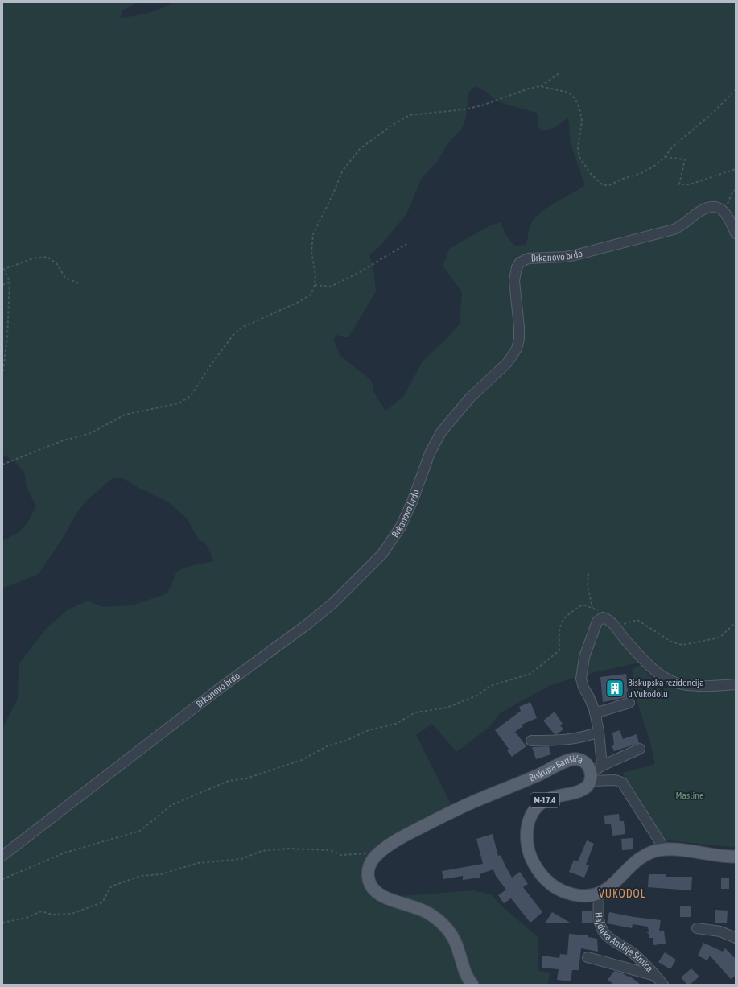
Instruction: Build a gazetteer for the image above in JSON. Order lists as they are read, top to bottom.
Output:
{
  "streets": {
    "main road": ["Biskupa Barišića", "M-17.4"],
    "street": ["Brkanovo brdo", "Hajduka Andrije Šimića"]
  },
  "crossings": [
    ["Biskupa Barišića", "Hajduka Andrije Šimića"]
  ],
  "districts": ["VUKODOL"],
  "parks": ["Masline"],
  "places": {
    "building": ["Biskupska rezidencija u Vukodolu"]
  }
}
